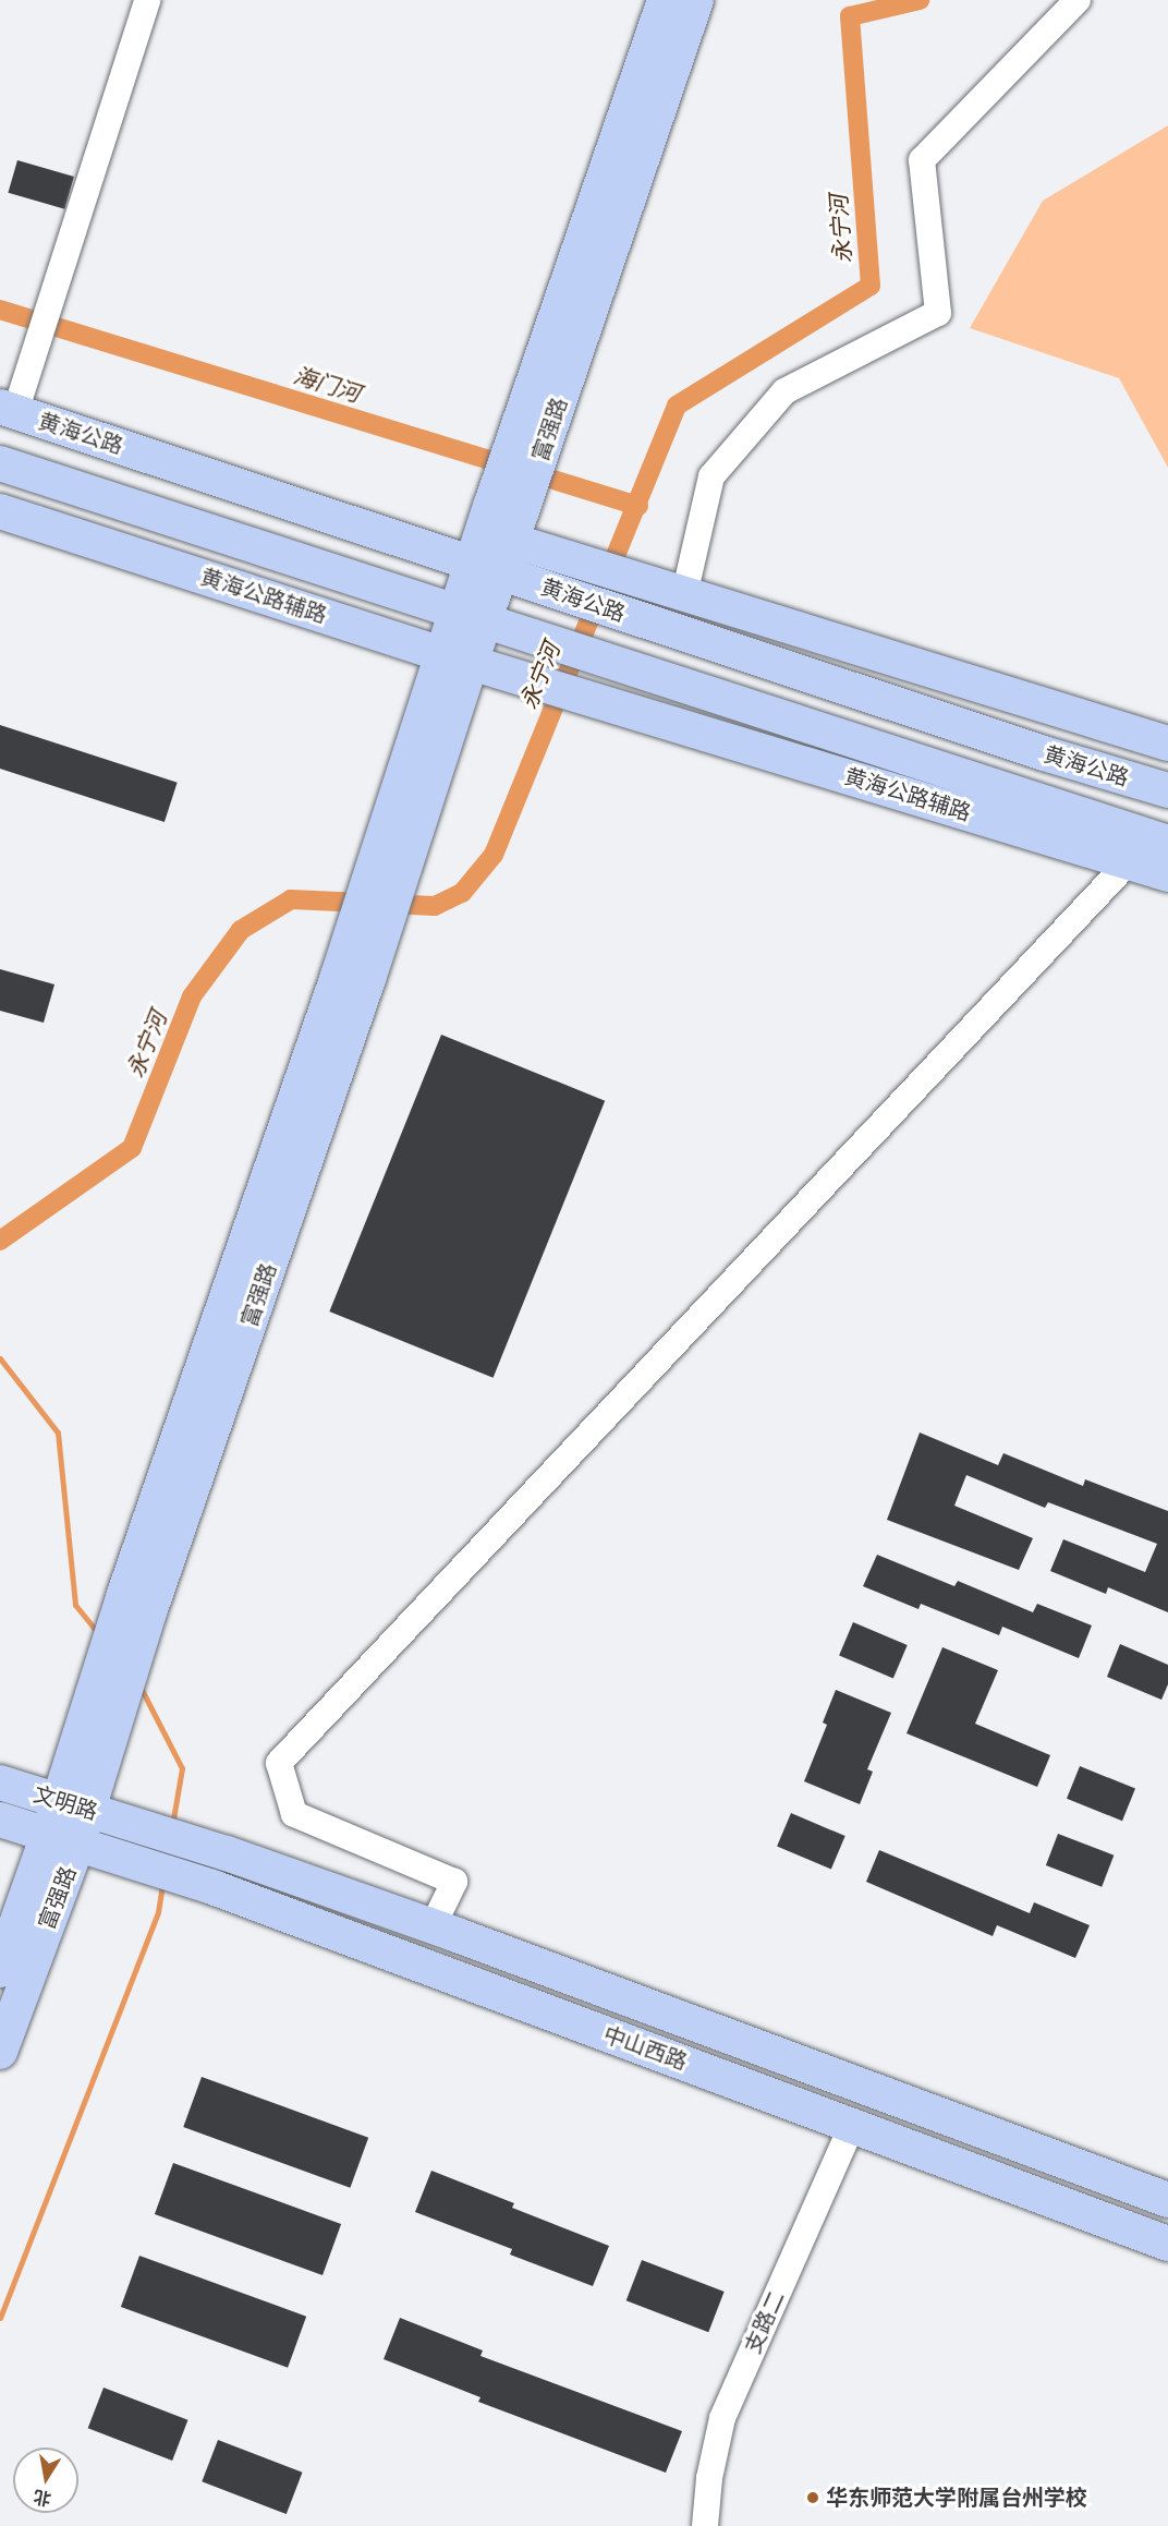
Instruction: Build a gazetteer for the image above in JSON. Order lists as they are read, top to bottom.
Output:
{
  "streets": {
    "main road": [
      "富强路",
      "黄海公路",
      "黄海公路辅路",
      "文明路",
      "中山西路"
    ],
    "street": ["支路二"]
  },
  "crossings": [
    ["富强路", "黄海公路"],
    ["富强路", "黄海公路辅路"],
    ["富强路", "文明路"],
    ["文明路", "中山西路"],
    ["中山西路", "支路二"]
  ],
  "water": ["永宁河", "海门河"],
  "places": ["华东师范大学附属台州学校"],
  "north": "bottom"
}
